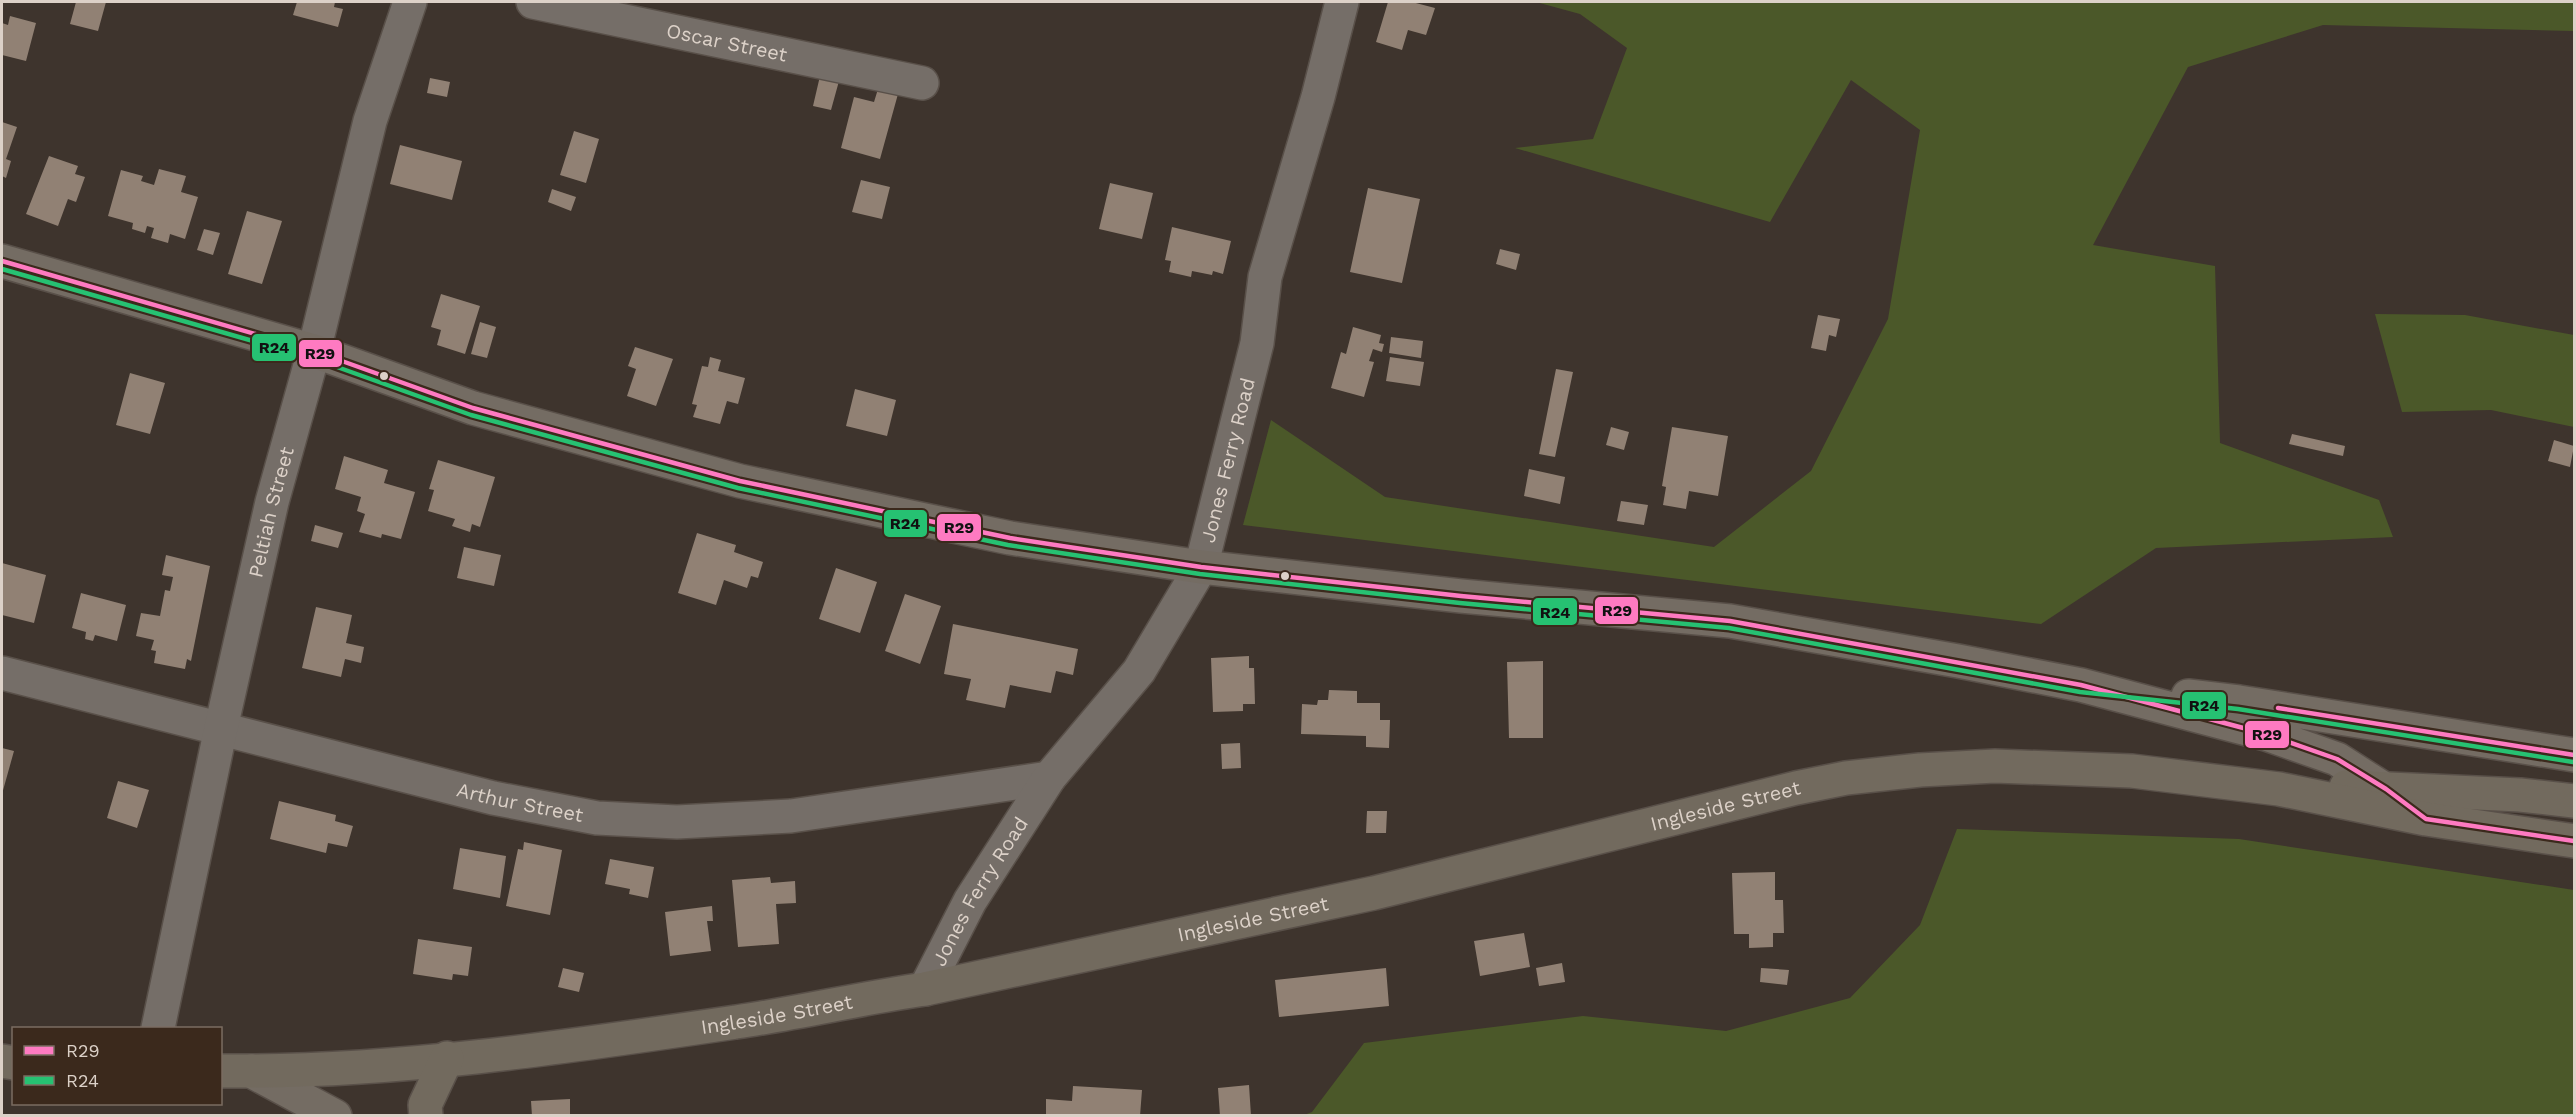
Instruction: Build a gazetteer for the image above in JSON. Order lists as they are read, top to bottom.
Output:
{
  "streets": {
    "main road": ["Ingleside Street"],
    "street": [
      "Oscar Street",
      "Jones Ferry Road",
      "Peltiah Street",
      "Arthur Street"
    ]
  },
  "crossings": [
    ["Jones Ferry Road", "Arthur Street"],
    ["Jones Ferry Road", "Ingleside Street"],
    ["Peltiah Street", "Arthur Street"]
  ],
  "lines": ["transit line R29", "transit line R24"],
  "legend": ["R29", "R24"]
}
